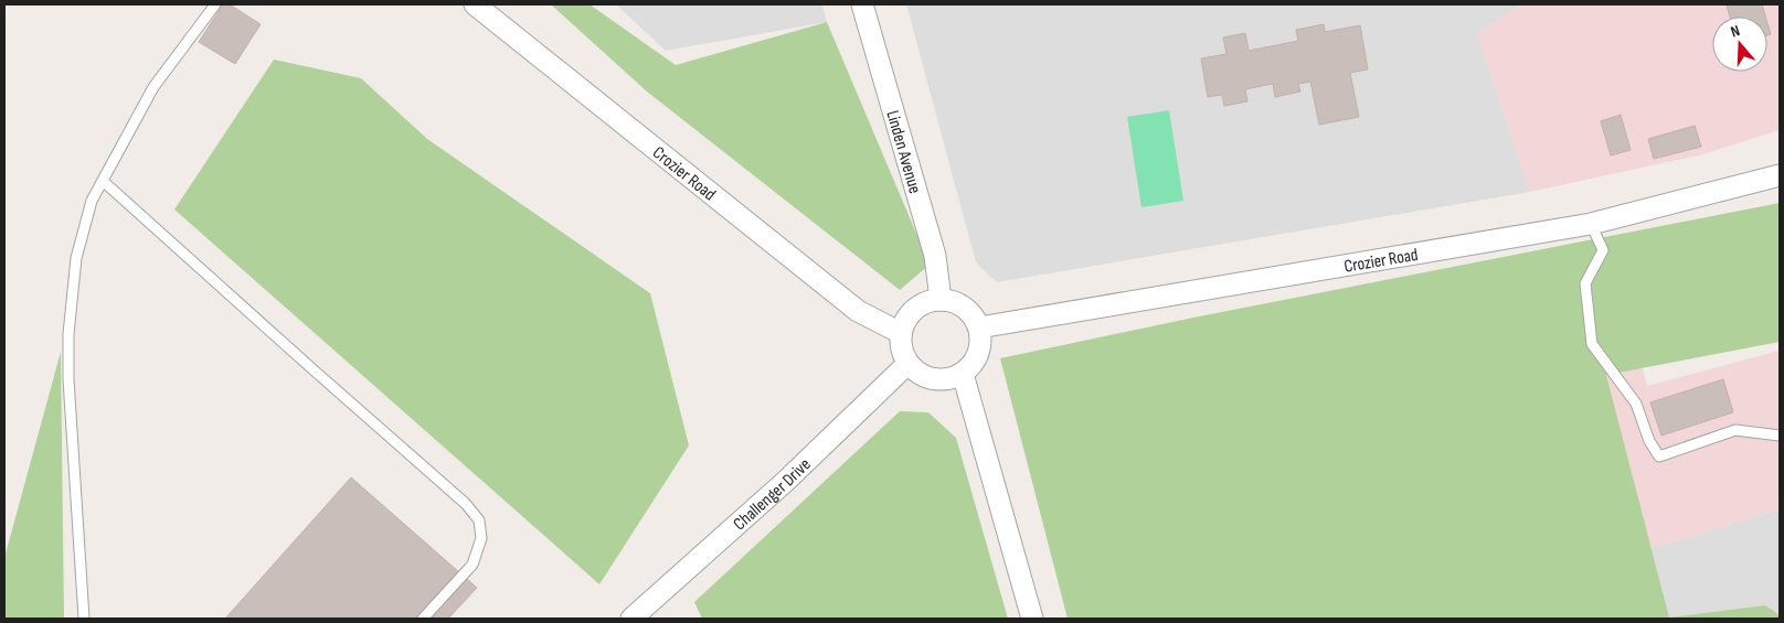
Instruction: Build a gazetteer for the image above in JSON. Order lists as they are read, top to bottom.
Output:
{
  "streets": {
    "street": ["Linden Avenue", "Crozier Road", "Challenger Drive"]
  },
  "crossings": [
    ["Linden Avenue", "Crozier Road"],
    ["Linden Avenue", "Challenger Drive"],
    ["Crozier Road", "Challenger Drive"]
  ],
  "north": "top"
}
